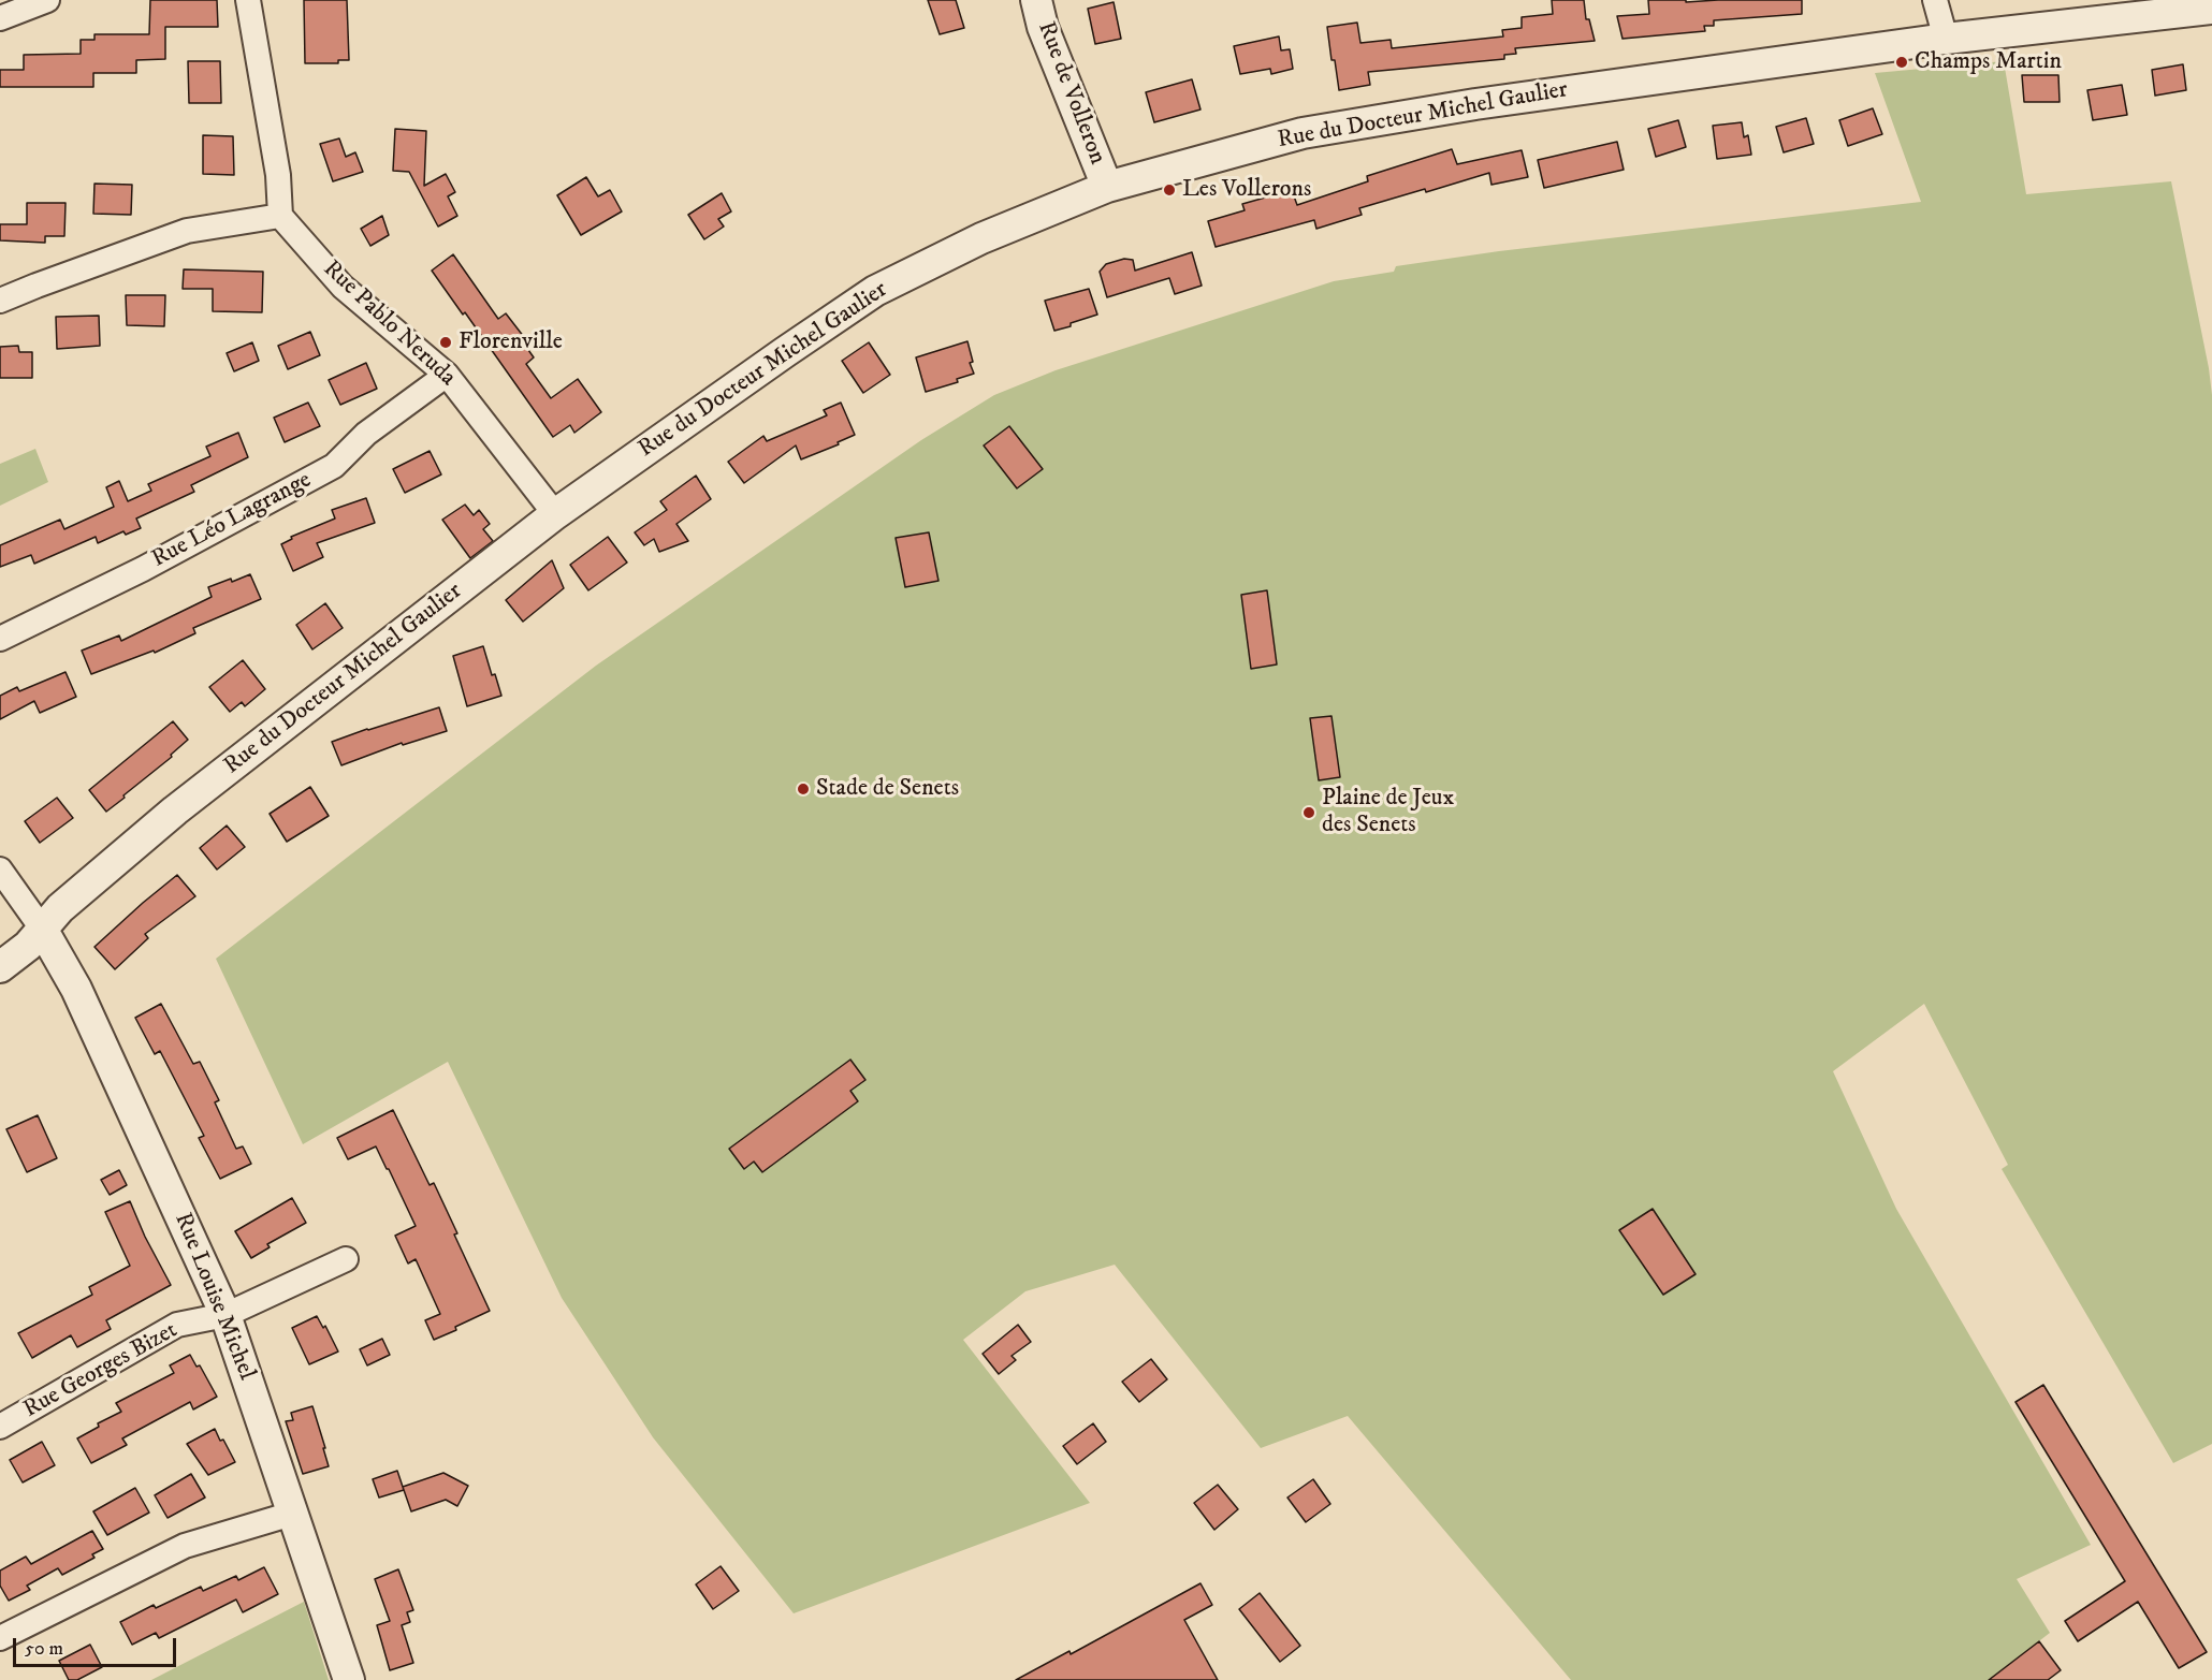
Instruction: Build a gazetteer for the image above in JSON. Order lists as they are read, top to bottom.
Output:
{
  "streets": {
    "street": [
      "Rue de Volleron",
      "Rue du Docteur Michel Gaulier",
      "Rue Pablo Neruda",
      "Rue Léo Lagrange",
      "Rue Louise Michel",
      "Rue Georges Bizet"
    ]
  },
  "crossings": [
    ["Rue de Volleron", "Rue du Docteur Michel Gaulier"],
    ["Rue du Docteur Michel Gaulier", "Rue Pablo Neruda"],
    ["Rue du Docteur Michel Gaulier", "Rue Louise Michel"],
    ["Rue Pablo Neruda", "Rue Léo Lagrange"],
    ["Rue Louise Michel", "Rue Georges Bizet"]
  ],
  "places": [
    "Champs Martin",
    "Les Vollerons",
    "Florenville",
    "Stade de Senets",
    "Plaine de Jeux des Senets"
  ],
  "scale_bar": "50 m"
}
